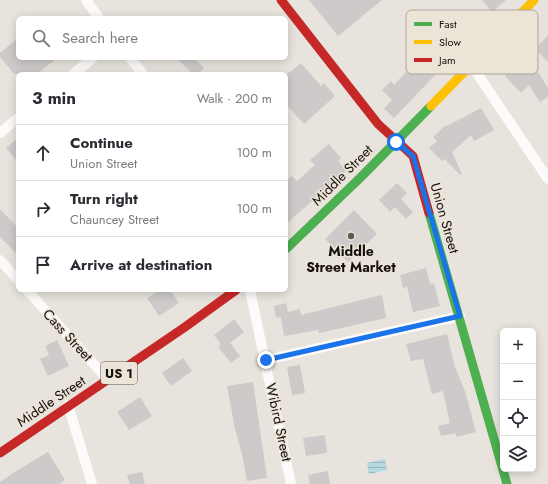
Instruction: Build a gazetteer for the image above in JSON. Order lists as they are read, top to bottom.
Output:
{
  "streets": {
    "main road": ["Middle Street", "Union Street", "US 1"],
    "street": ["Cass Street", "Wibird Street"]
  },
  "crossings": [
    ["Middle Street", "Union Street"],
    ["Middle Street", "Cass Street"]
  ],
  "places": ["Middle Street Market"],
  "legend": ["Fast", "Slow", "Jam"],
  "page": {
    "search": "Search here",
    "heading": ["3 min", "Walk · 200 m"],
    "list": [
      ["Continue", "Union Street", "100 m"],
      ["Turn right", "Chauncey Street", "100 m"],
      "Arrive at destination"
    ],
    "map_buttons": ["+", "−"]
  }
}
